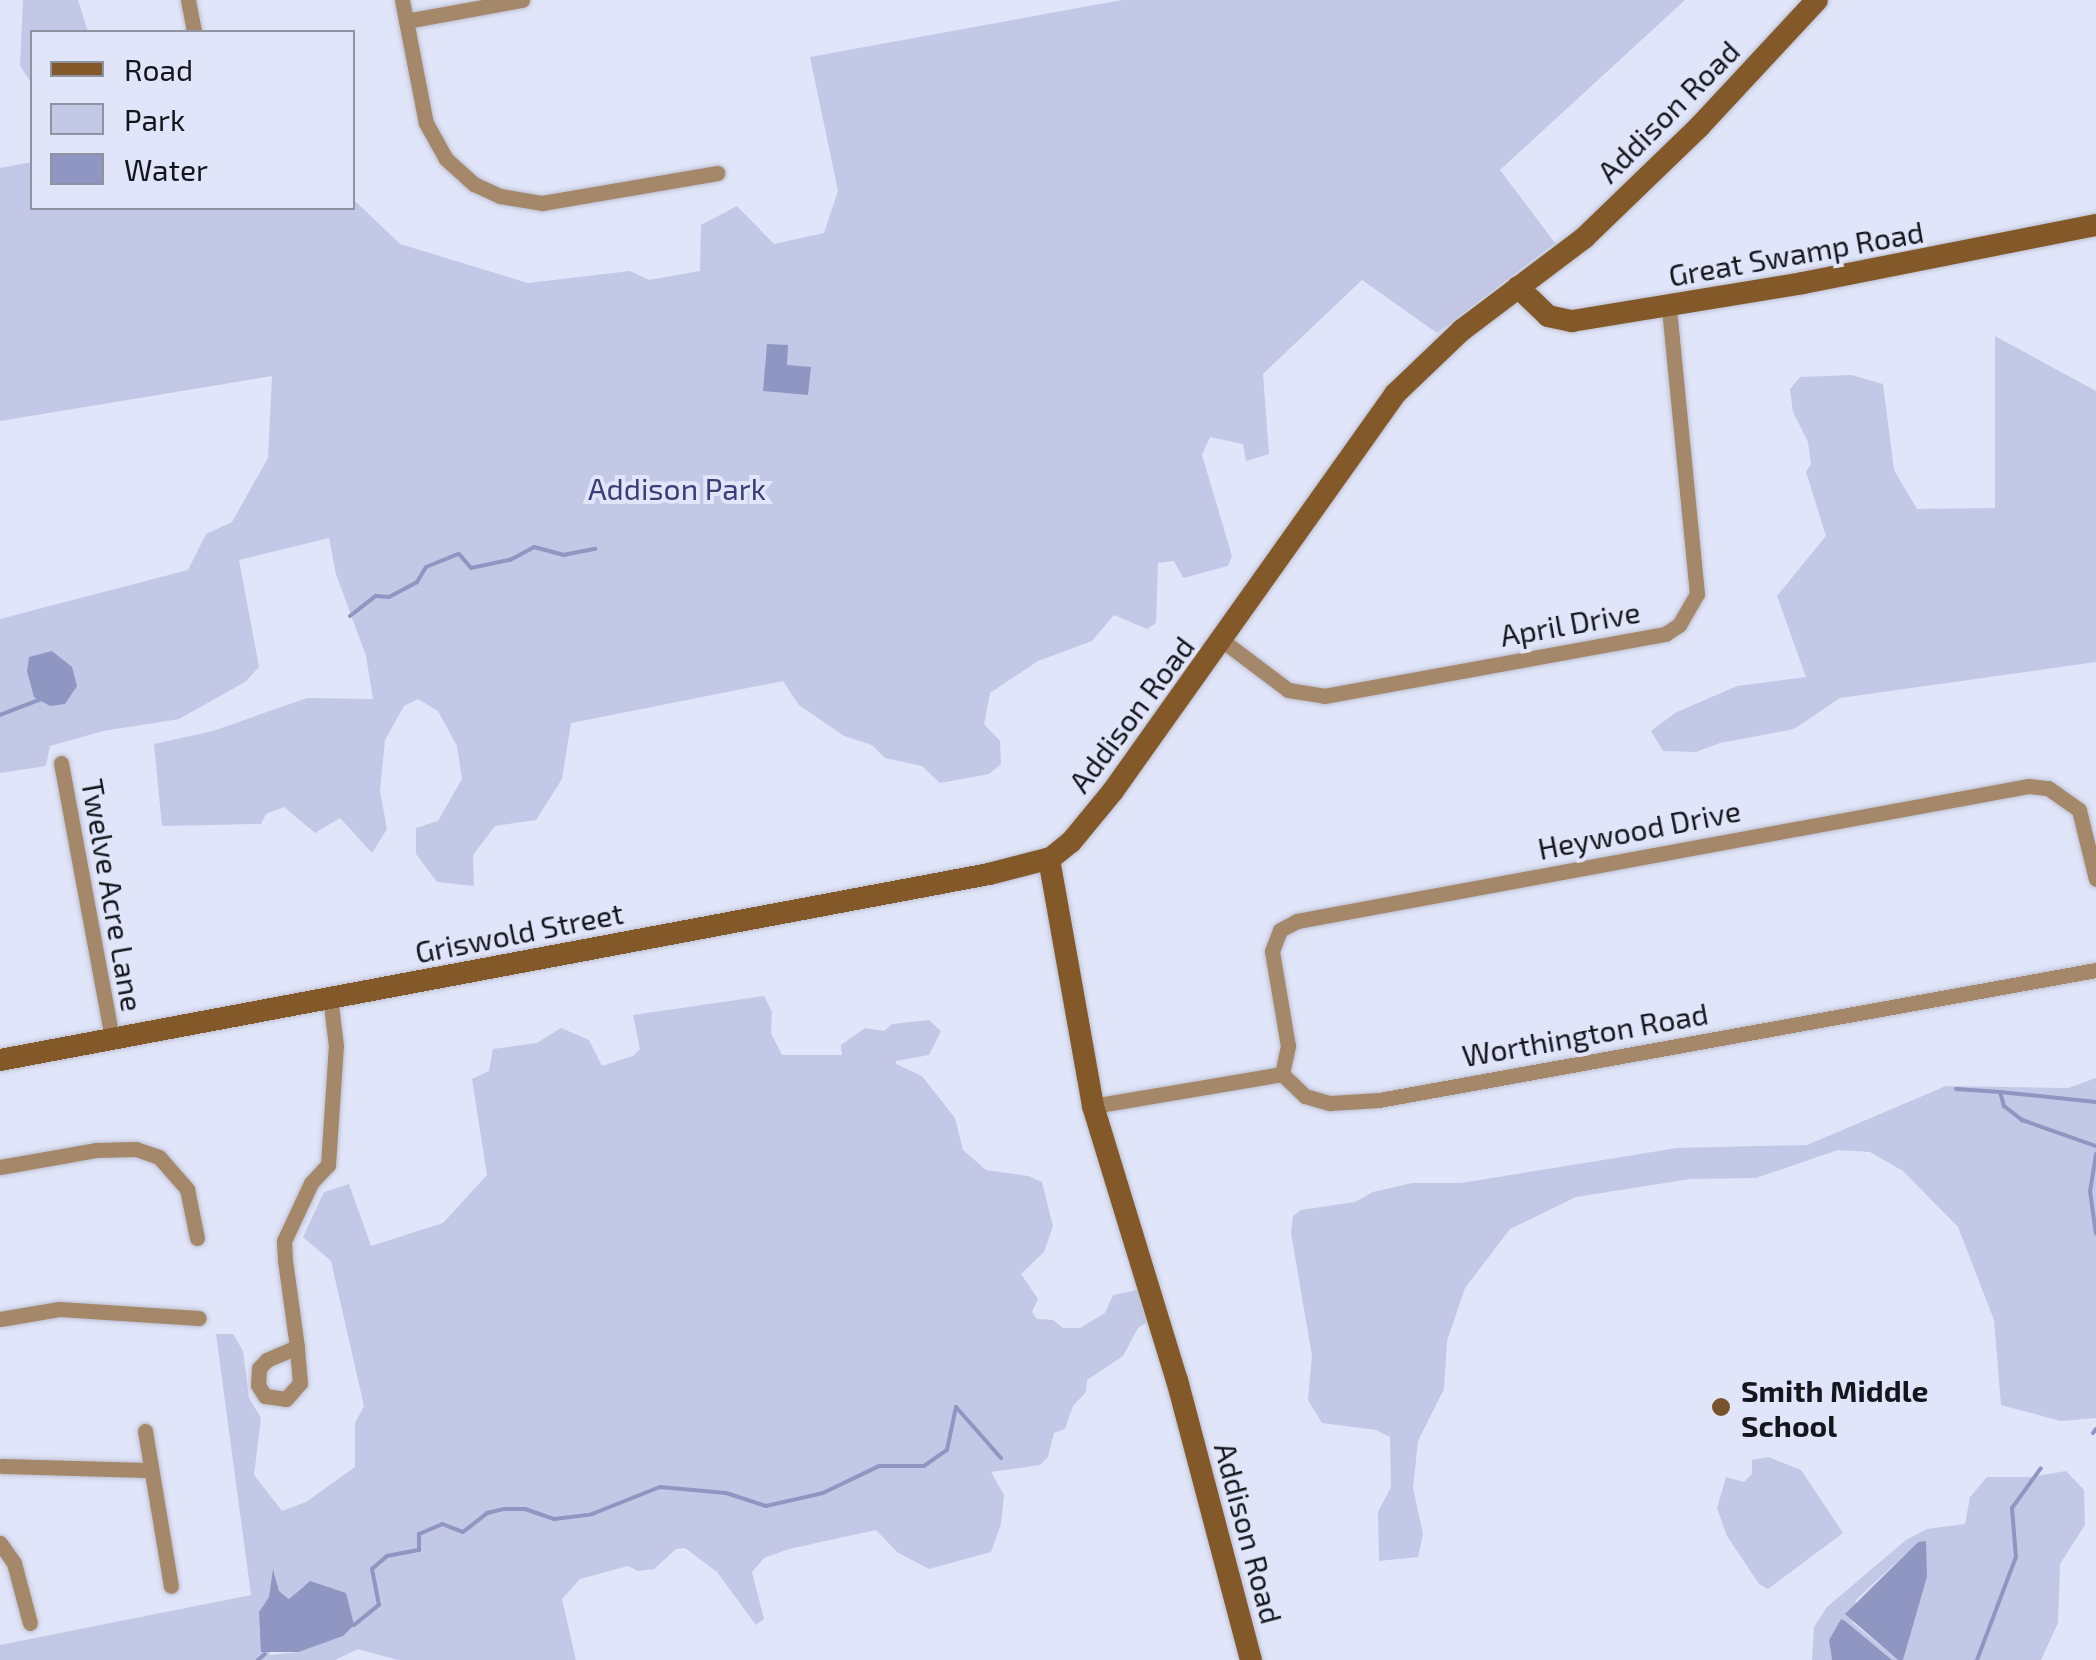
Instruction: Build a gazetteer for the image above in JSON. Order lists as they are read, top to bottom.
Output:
{
  "streets": {
    "main road": ["Addison Road", "Great Swamp Road", "Griswold Street"],
    "street": [
      "April Drive",
      "Heywood Drive",
      "Twelve Acre Lane",
      "Worthington Road"
    ]
  },
  "crossings": [
    ["Addison Road", "Great Swamp Road"],
    ["Addison Road", "April Drive"],
    ["Addison Road", "Griswold Street"],
    ["Great Swamp Road", "April Drive"],
    ["Heywood Drive", "Worthington Road"],
    ["Twelve Acre Lane", "Griswold Street"]
  ],
  "parks": ["Addison Park"],
  "places": ["Smith Middle School"],
  "legend": ["Road", "Park", "Water"]
}
